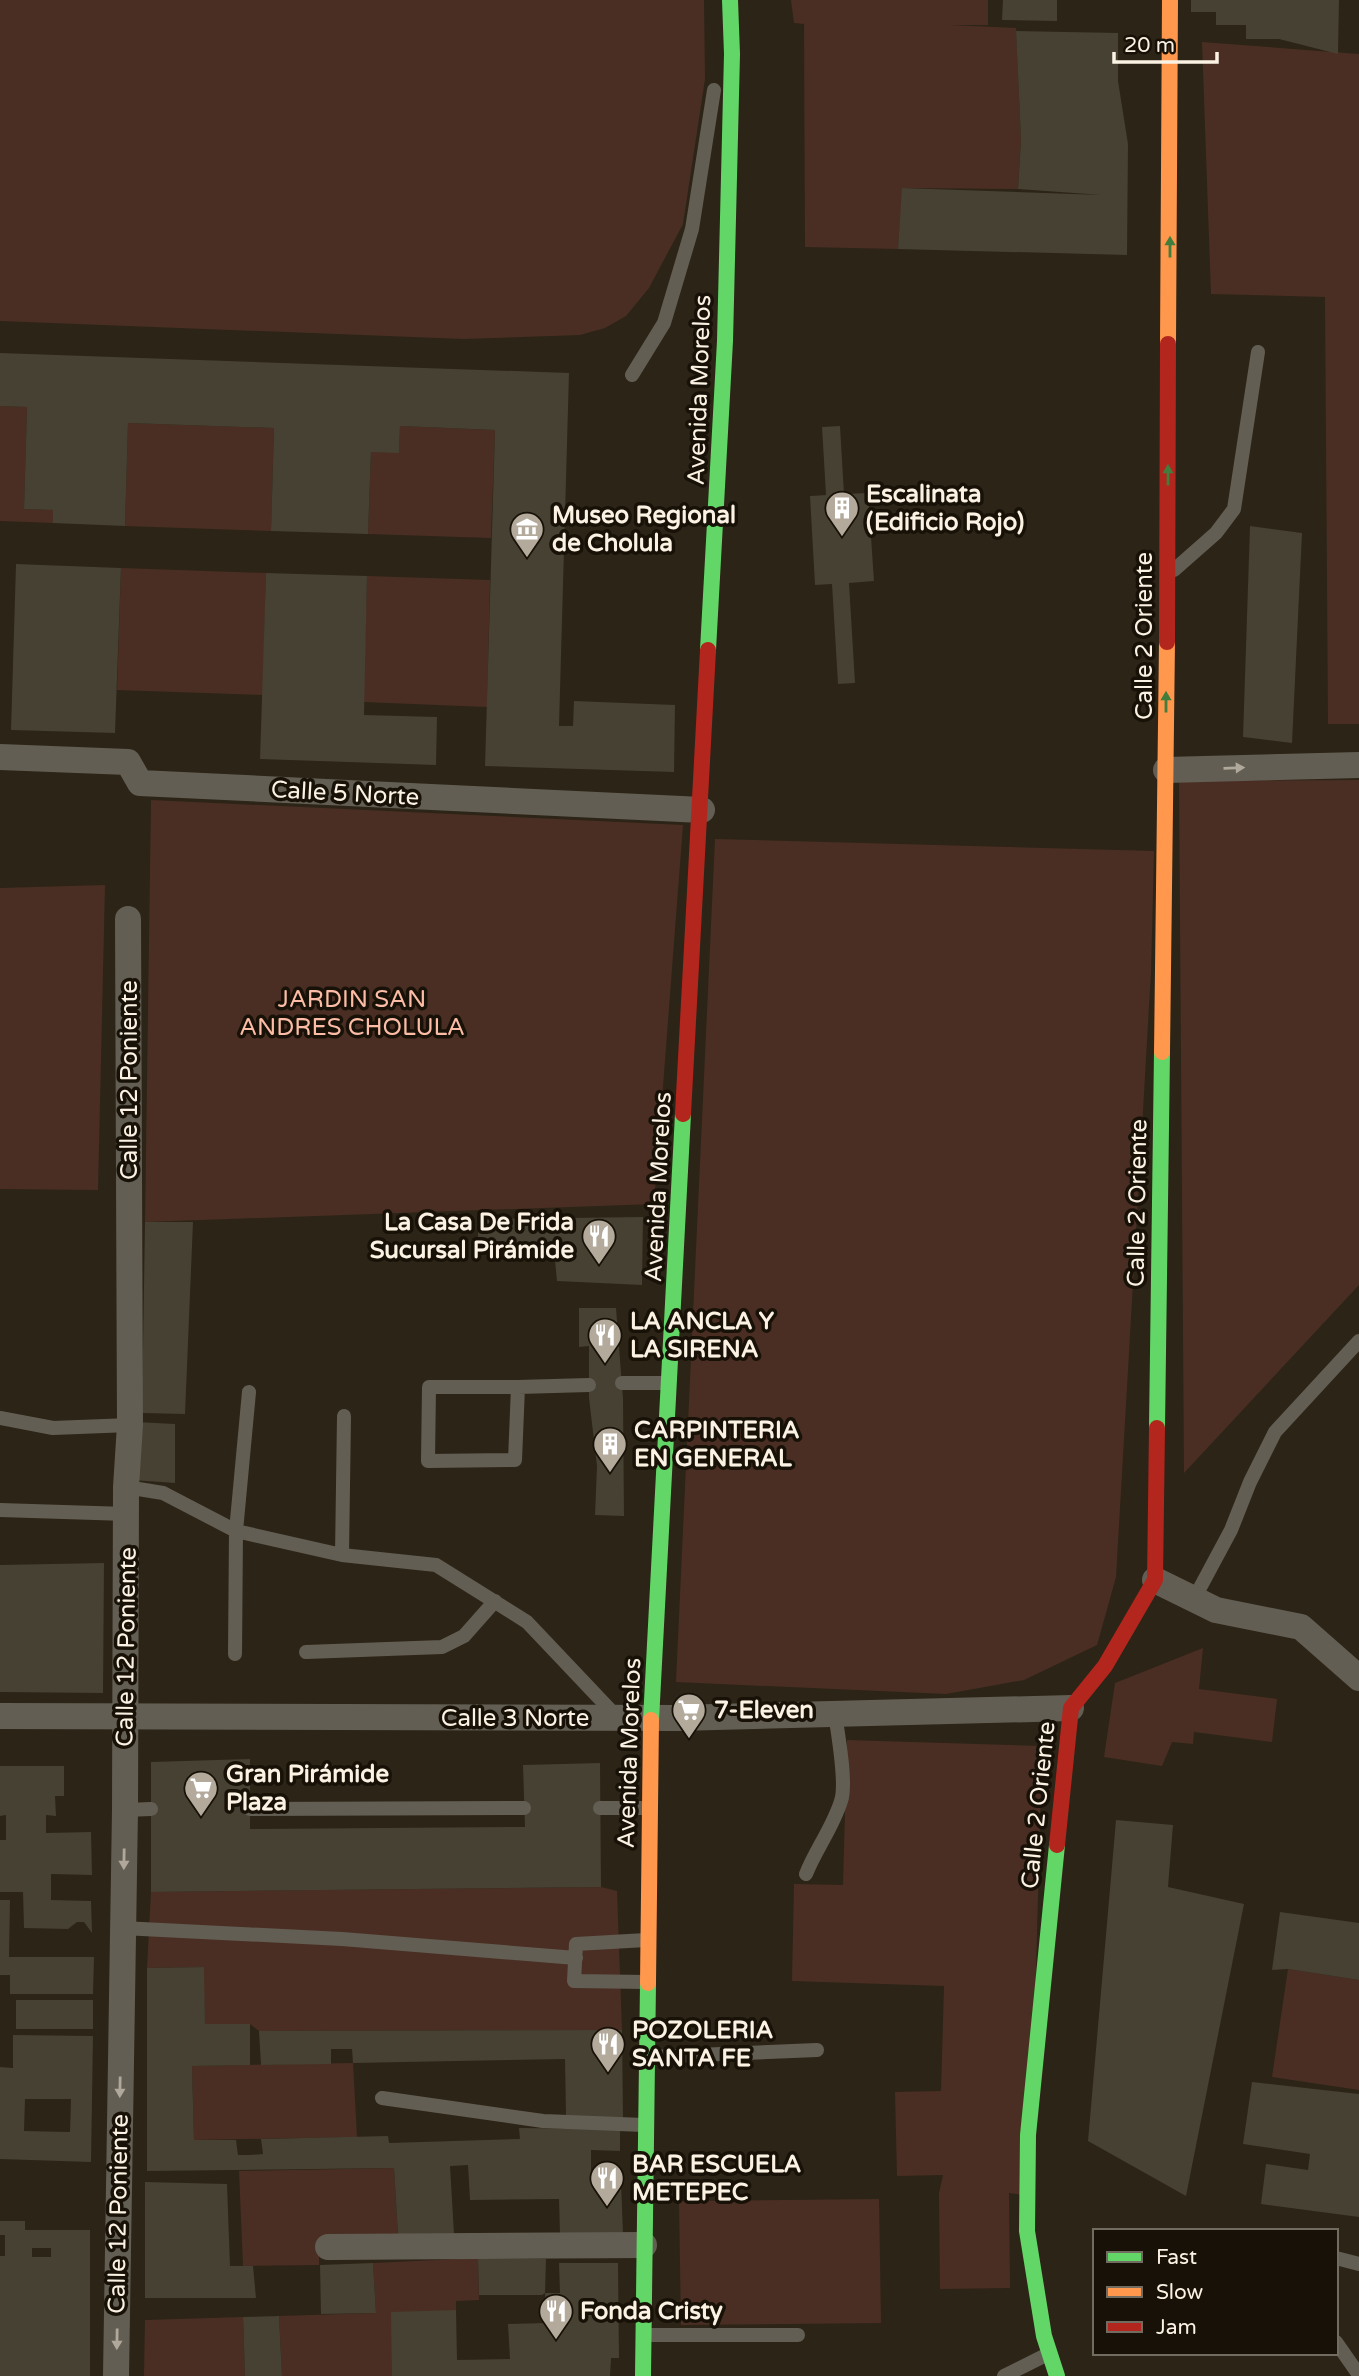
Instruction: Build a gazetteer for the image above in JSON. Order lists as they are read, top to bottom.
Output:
{
  "streets": {
    "main road": ["Avenida Morelos", "Calle 2 Oriente"],
    "street": ["Calle 5 Norte", "Calle 12 Poniente", "Calle 3 Norte"]
  },
  "crossings": [
    ["Avenida Morelos", "Calle 5 Norte"],
    ["Avenida Morelos", "Calle 3 Norte"],
    ["Calle 2 Oriente", "Calle 3 Norte"],
    ["Calle 12 Poniente", "Calle 3 Norte"]
  ],
  "one_way": ["Calle 12 Poniente"],
  "parks": ["JARDIN SAN ANDRES CHOLULA"],
  "places": {
    "building": ["Escalinata (Edificio Rojo)", "CARPINTERIA EN GENERAL"],
    "museum": ["Museo Regional de Cholula"],
    "restaurant": [
      "La Casa De Frida Sucursal Pirámide",
      "LA ANCLA Y LA SIRENA",
      "POZOLERIA SANTA FE",
      "BAR ESCUELA METEPEC",
      "Fonda Cristy"
    ],
    "supermarket": ["7-Eleven", "Gran Pirámide Plaza"]
  },
  "legend": ["Fast", "Slow", "Jam"],
  "scale_bar": "20 m"
}
